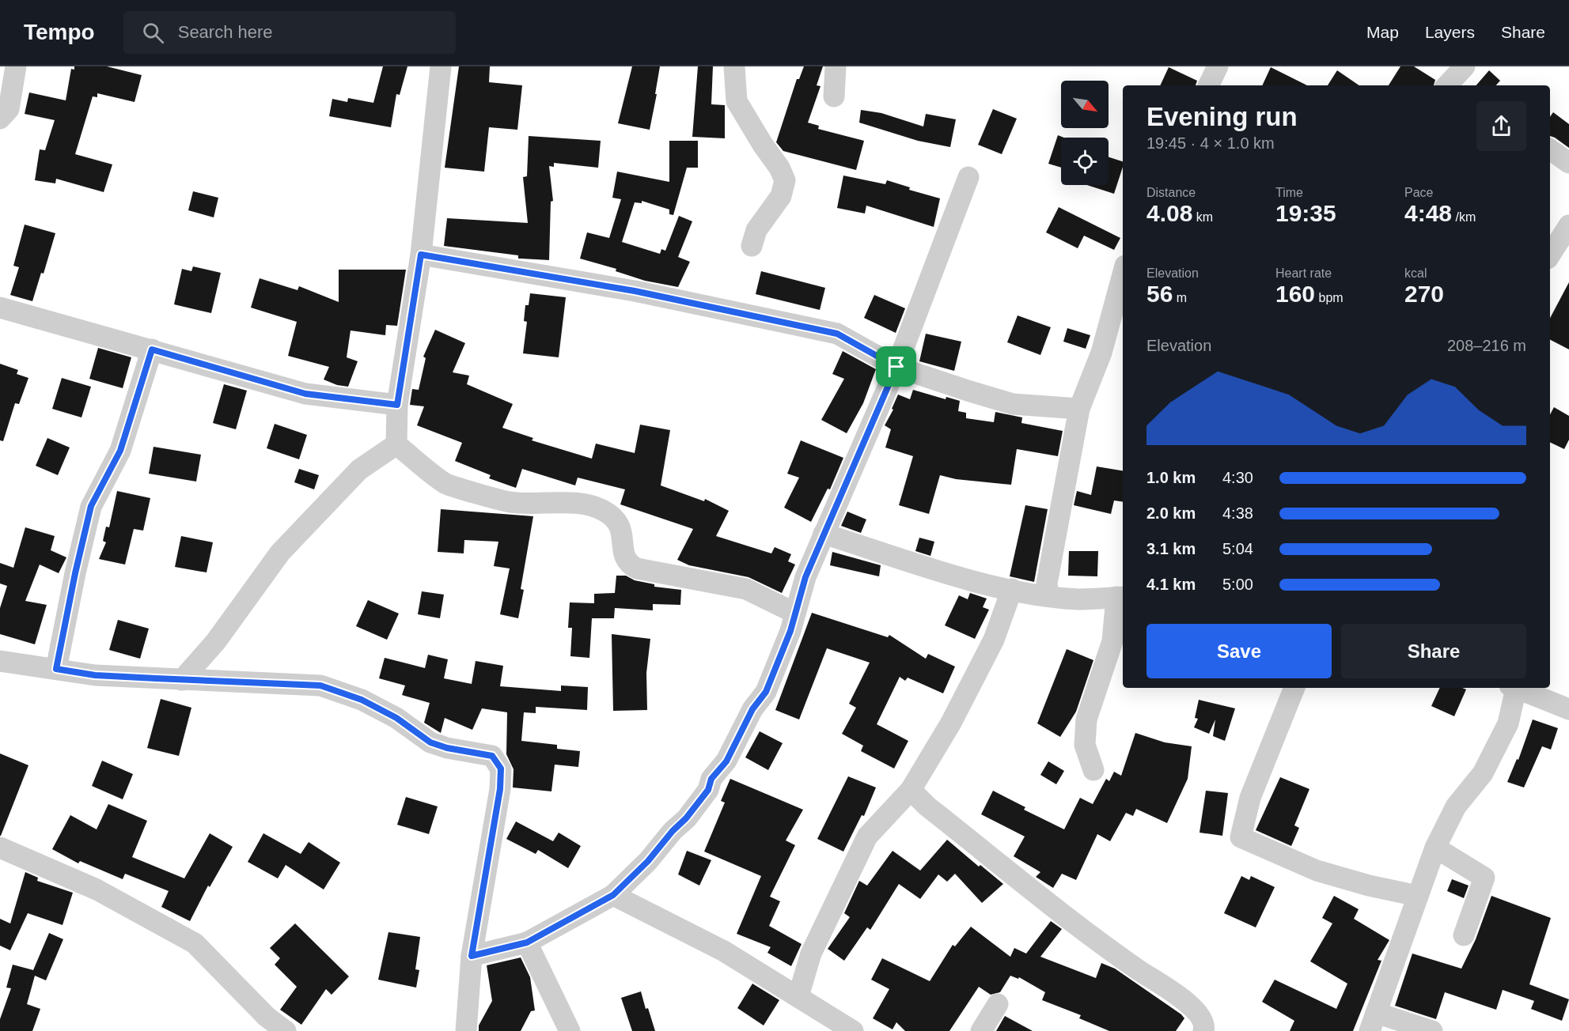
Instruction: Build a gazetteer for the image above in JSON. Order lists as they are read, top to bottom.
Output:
{
  "north": "bottom right",
  "page": {
    "header": "Tempo",
    "search": "Search here",
    "nav": ["Map", "Layers", "Share"],
    "heading": ["Evening run", "19:45 · 4 × 1.0 km"],
    "stats": [
      ["Distance", "4.08 km"],
      ["Time", "19:35"],
      ["Pace", "4:48 /km"],
      ["Elevation", "56 m"],
      ["Heart rate", "160 bpm"],
      ["kcal", "270"]
    ],
    "chart": ["Elevation", "208–216 m"],
    "list": [
      {
        "name": "1.0 km",
        "note": "4:30"
      },
      {
        "name": "2.0 km",
        "note": "4:38"
      },
      {
        "name": "3.1 km",
        "note": "5:04"
      },
      {
        "name": "4.1 km",
        "note": "5:00"
      }
    ],
    "buttons": ["Save", "Share"]
  }
}
